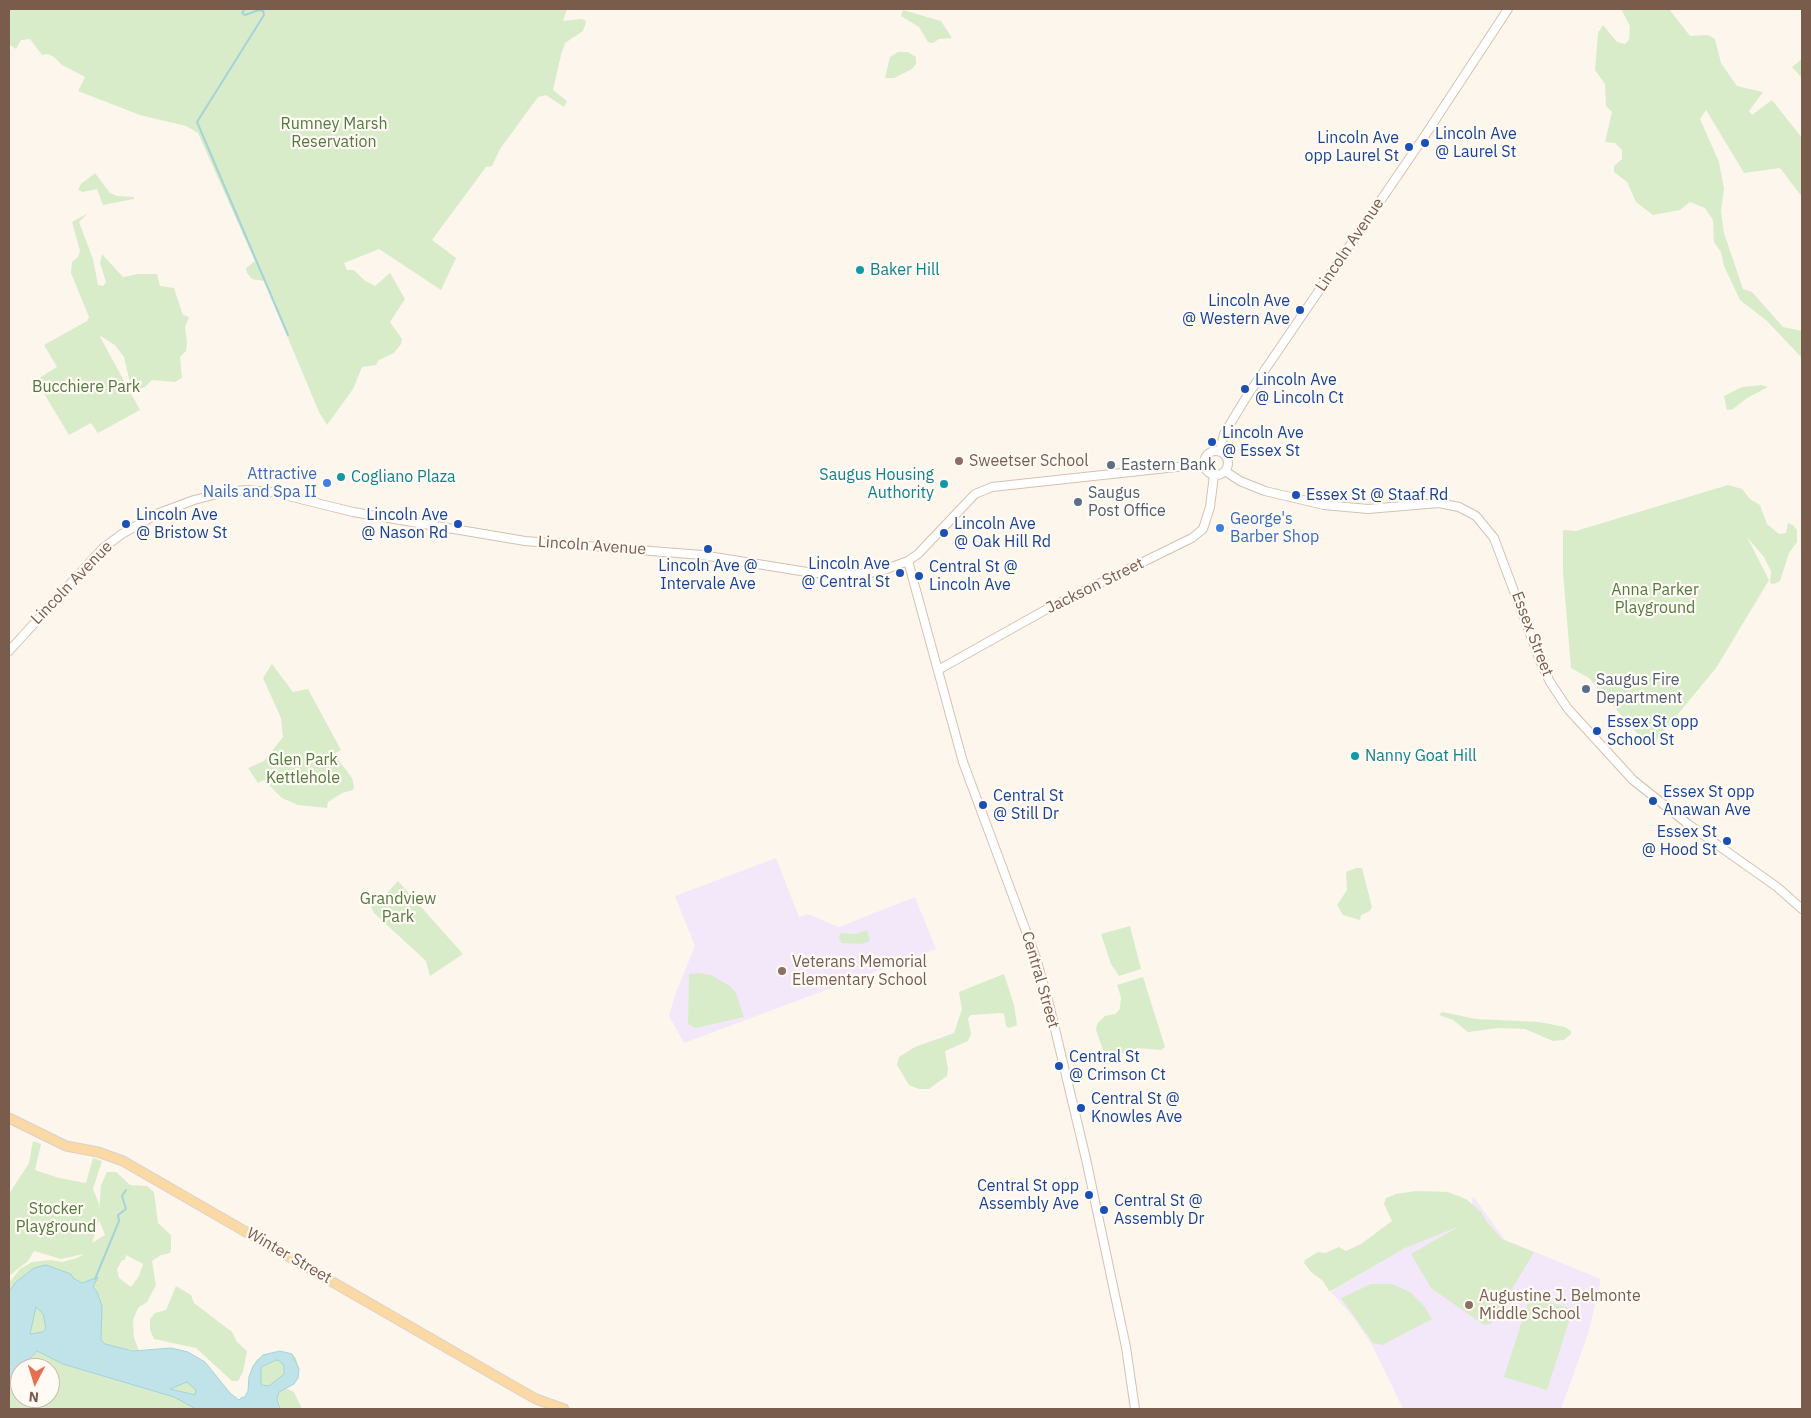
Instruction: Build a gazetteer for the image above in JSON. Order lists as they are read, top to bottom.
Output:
{
  "streets": {
    "main road": [
      "Lincoln Avenue",
      "Jackson Street",
      "Essex Street",
      "Central Street",
      "Winter Street"
    ]
  },
  "crossings": [
    ["Lincoln Avenue", "Jackson Street"],
    ["Lincoln Avenue", "Essex Street"],
    ["Lincoln Avenue", "Central Street"],
    ["Jackson Street", "Essex Street"],
    ["Jackson Street", "Central Street"]
  ],
  "parks": [
    "Rumney Marsh Reservation",
    "Bucchiere Park",
    "Anna Parker Playground",
    "Glen Park Kettlehole",
    "Grandview Park",
    "Stocker Playground"
  ],
  "places": [
    "Lincoln Ave @ Laurel St",
    "Lincoln Ave opp Laurel St",
    "Baker Hill",
    "Lincoln Ave @ Western Ave",
    "Lincoln Ave @ Lincoln Ct",
    "Lincoln Ave @ Essex St",
    "Sweetser School",
    "Eastern Bank",
    "Cogliano Plaza",
    "Attractive Nails and Spa II",
    "Saugus Housing Authority",
    "Essex St @ Staaf Rd",
    "Saugus Post Office",
    "Lincoln Ave @ Bristow St",
    "Lincoln Ave @ Nason Rd",
    "George's Barber Shop",
    "Lincoln Ave @ Oak Hill Rd",
    "Lincoln Ave @ Intervale Ave",
    "Lincoln Ave @ Central St",
    "Central St @ Lincoln Ave",
    "Saugus Fire Department",
    "Essex St opp School St",
    "Nanny Goat Hill",
    "Essex St opp Anawan Ave",
    "Central St @ Still Dr",
    "Essex St @ Hood St",
    "Veterans Memorial Elementary School",
    "Central St @ Crimson Ct",
    "Central St @ Knowles Ave",
    "Central St opp Assembly Ave",
    "Central St @ Assembly Dr",
    "Augustine J. Belmonte Middle School"
  ],
  "north": "bottom"
}
